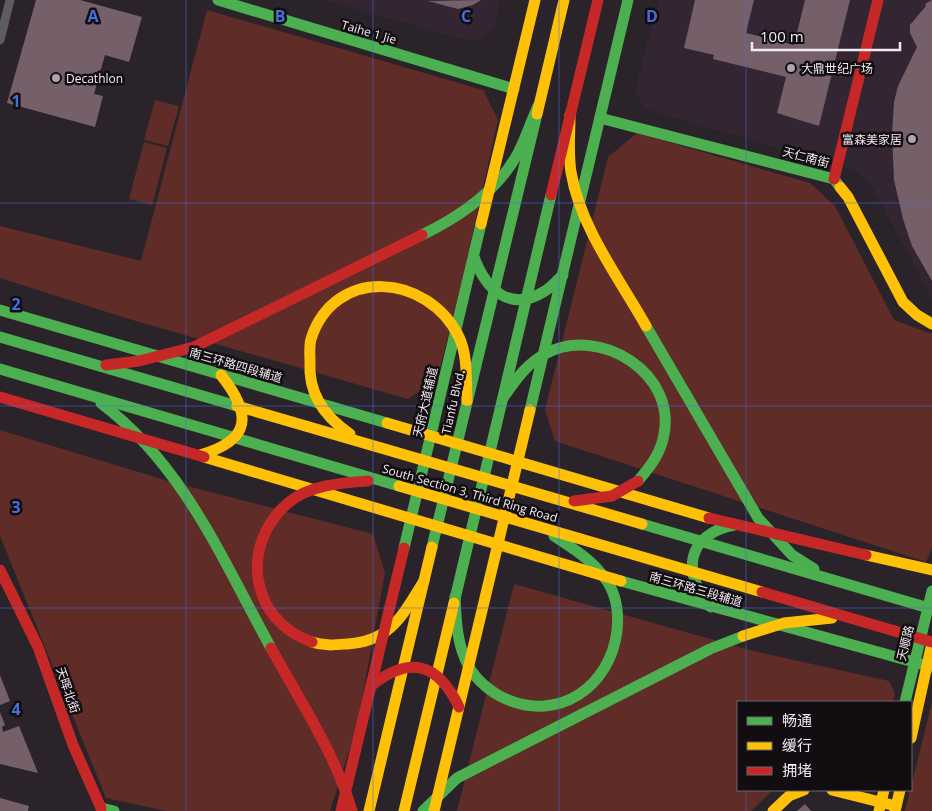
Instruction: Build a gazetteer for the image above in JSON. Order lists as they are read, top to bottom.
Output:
{
  "streets": {
    "main road": [
      "Taihe 1 Jie",
      "天仁南街",
      "南三环路四段辅道",
      "天府大道辅道",
      "Tianfu Blvd.",
      "South Section 3, Third Ring Road",
      "南三环路三段辅道",
      "天顺路",
      "天晖北街"
    ]
  },
  "crossings": [
    ["Taihe 1 Jie", "天府大道辅道"],
    ["南三环路四段辅道", "天府大道辅道"],
    ["天府大道辅道", "南三环路三段辅道"],
    ["南三环路三段辅道", "天顺路"]
  ],
  "places": ["大鼎世纪广场", "Decathlon", "富森美家居"],
  "legend": ["畅通", "缓行", "拥堵"],
  "scale_bar": "100 m",
  "grid": {
    "columns": [
      "A",
      "B",
      "C",
      "D"
    ],
    "rows": [
      "1",
      "2",
      "3",
      "4"
    ]
  }
}
